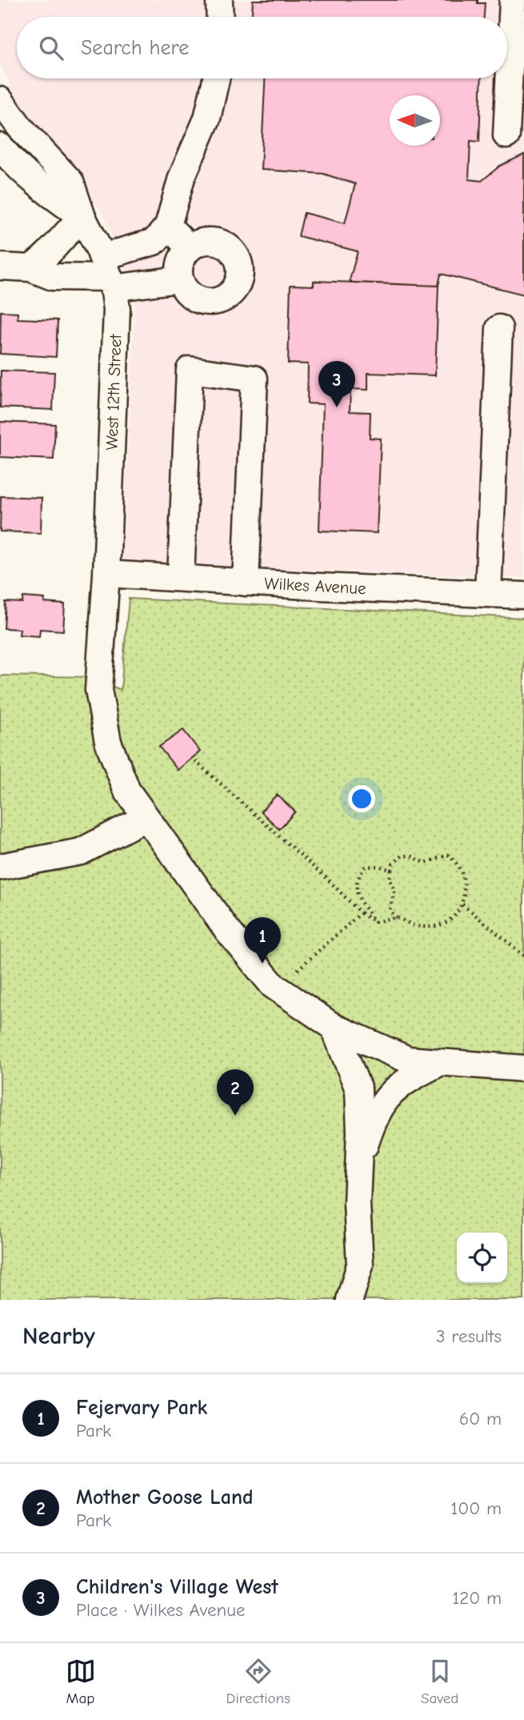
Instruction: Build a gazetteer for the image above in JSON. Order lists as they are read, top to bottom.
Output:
{
  "streets": {
    "street": ["West 12th Street", "Wilkes Avenue"]
  },
  "crossings": [
    ["West 12th Street", "Wilkes Avenue"]
  ],
  "north": "left",
  "page": {
    "search": "Search here",
    "pins": ["3", "1", "2"],
    "heading": ["Nearby", "3 results"],
    "list": [
      {
        "mark": "1",
        "name": "Fejervary Park",
        "note": "Park",
        "value": "60 m"
      },
      {
        "mark": "2",
        "name": "Mother Goose Land",
        "note": "Park",
        "value": "100 m"
      },
      {
        "mark": "3",
        "name": "Children's Village West",
        "note": "Place · Wilkes Avenue",
        "value": "120 m"
      }
    ],
    "nav": ["Map", "Directions", "Saved"]
  }
}
